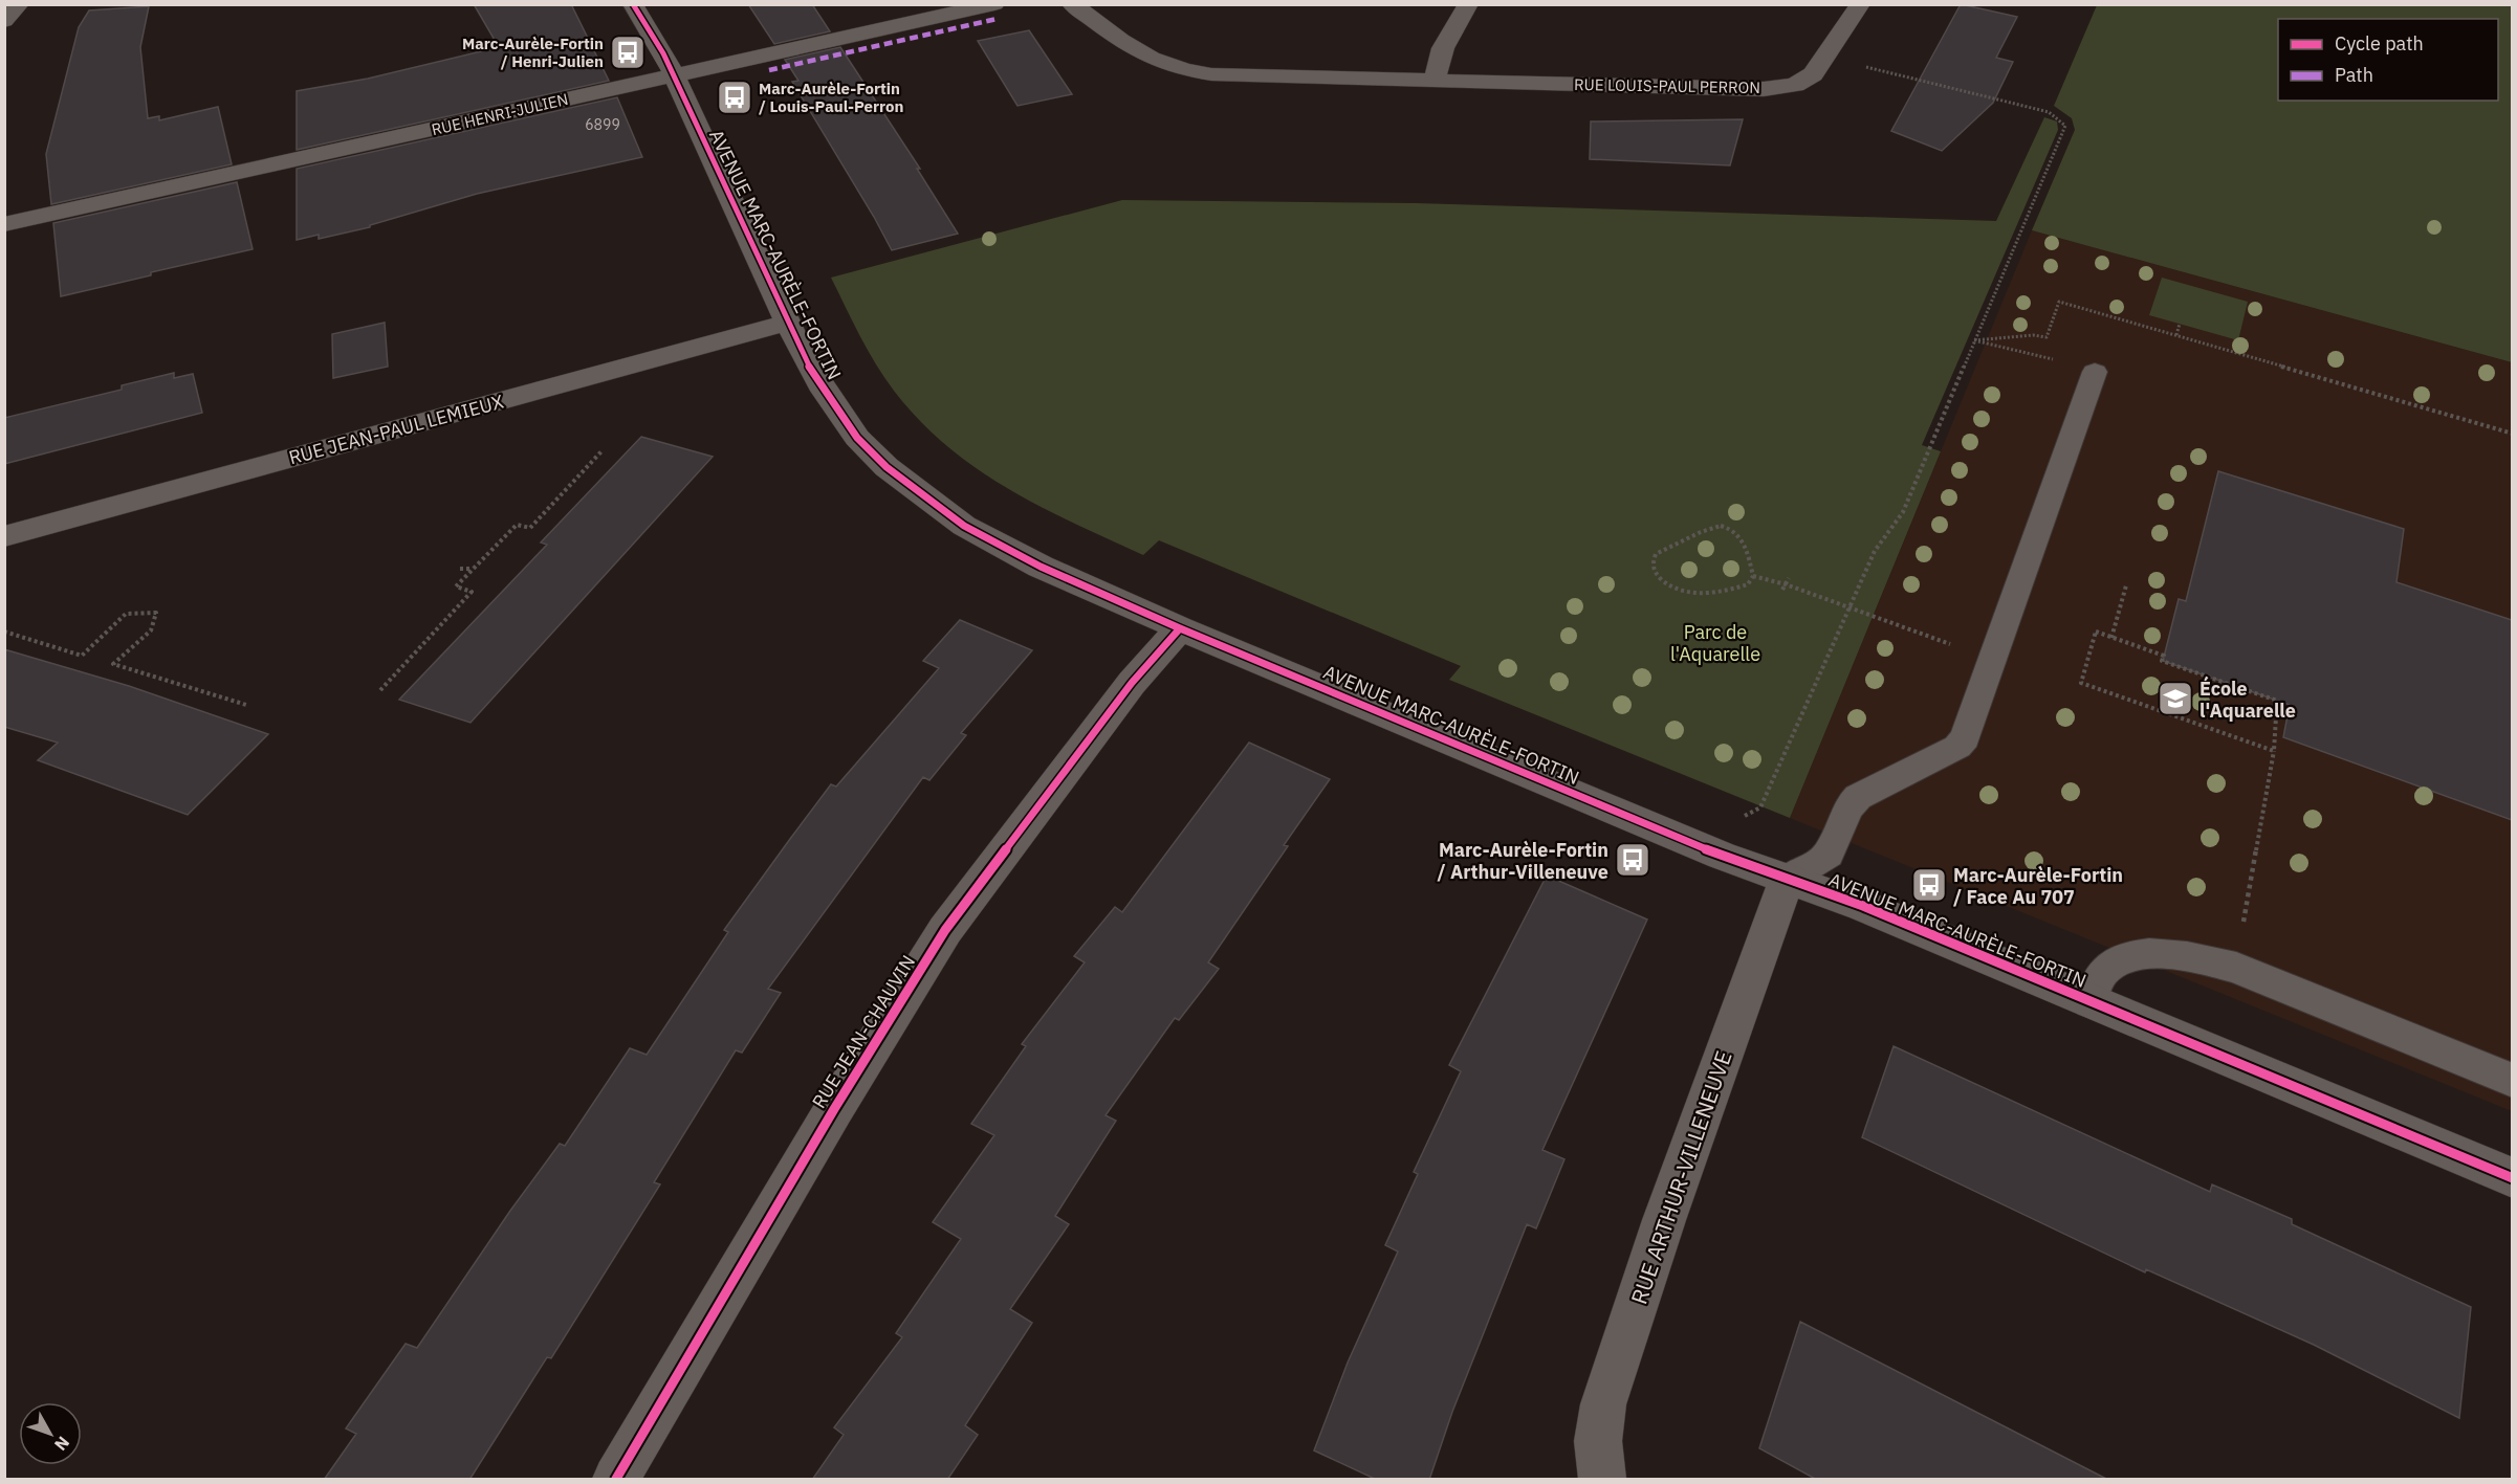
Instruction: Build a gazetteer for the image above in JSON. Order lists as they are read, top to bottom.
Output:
{
  "streets": {
    "street": [
      "RUE LOUIS-PAUL PERRON",
      "RUE HENRI-JULIEN",
      "AVENUE MARC-AURÈLE-FORTIN",
      "RUE JEAN-PAUL LEMIEUX",
      "RUE JEAN-CHAUVIN",
      "RUE ARTHUR-VILLENEUVE"
    ]
  },
  "crossings": [
    ["RUE HENRI-JULIEN", "AVENUE MARC-AURÈLE-FORTIN"],
    ["AVENUE MARC-AURÈLE-FORTIN", "RUE JEAN-PAUL LEMIEUX"],
    ["AVENUE MARC-AURÈLE-FORTIN", "RUE JEAN-CHAUVIN"],
    ["AVENUE MARC-AURÈLE-FORTIN", "RUE ARTHUR-VILLENEUVE"]
  ],
  "parks": ["Parc de l'Aquarelle"],
  "places": {
    "bus stop": [
      "Marc-Aurèle-Fortin / Henri-Julien",
      "Marc-Aurèle-Fortin / Louis-Paul-Perron",
      "Marc-Aurèle-Fortin / Arthur-Villeneuve",
      "Marc-Aurèle-Fortin / Face Au 707"
    ],
    "school or university": ["École l'Aquarelle"]
  },
  "house_numbers": ["6899"],
  "legend": ["Cycle path", "Path"],
  "north": "bottom right"
}
